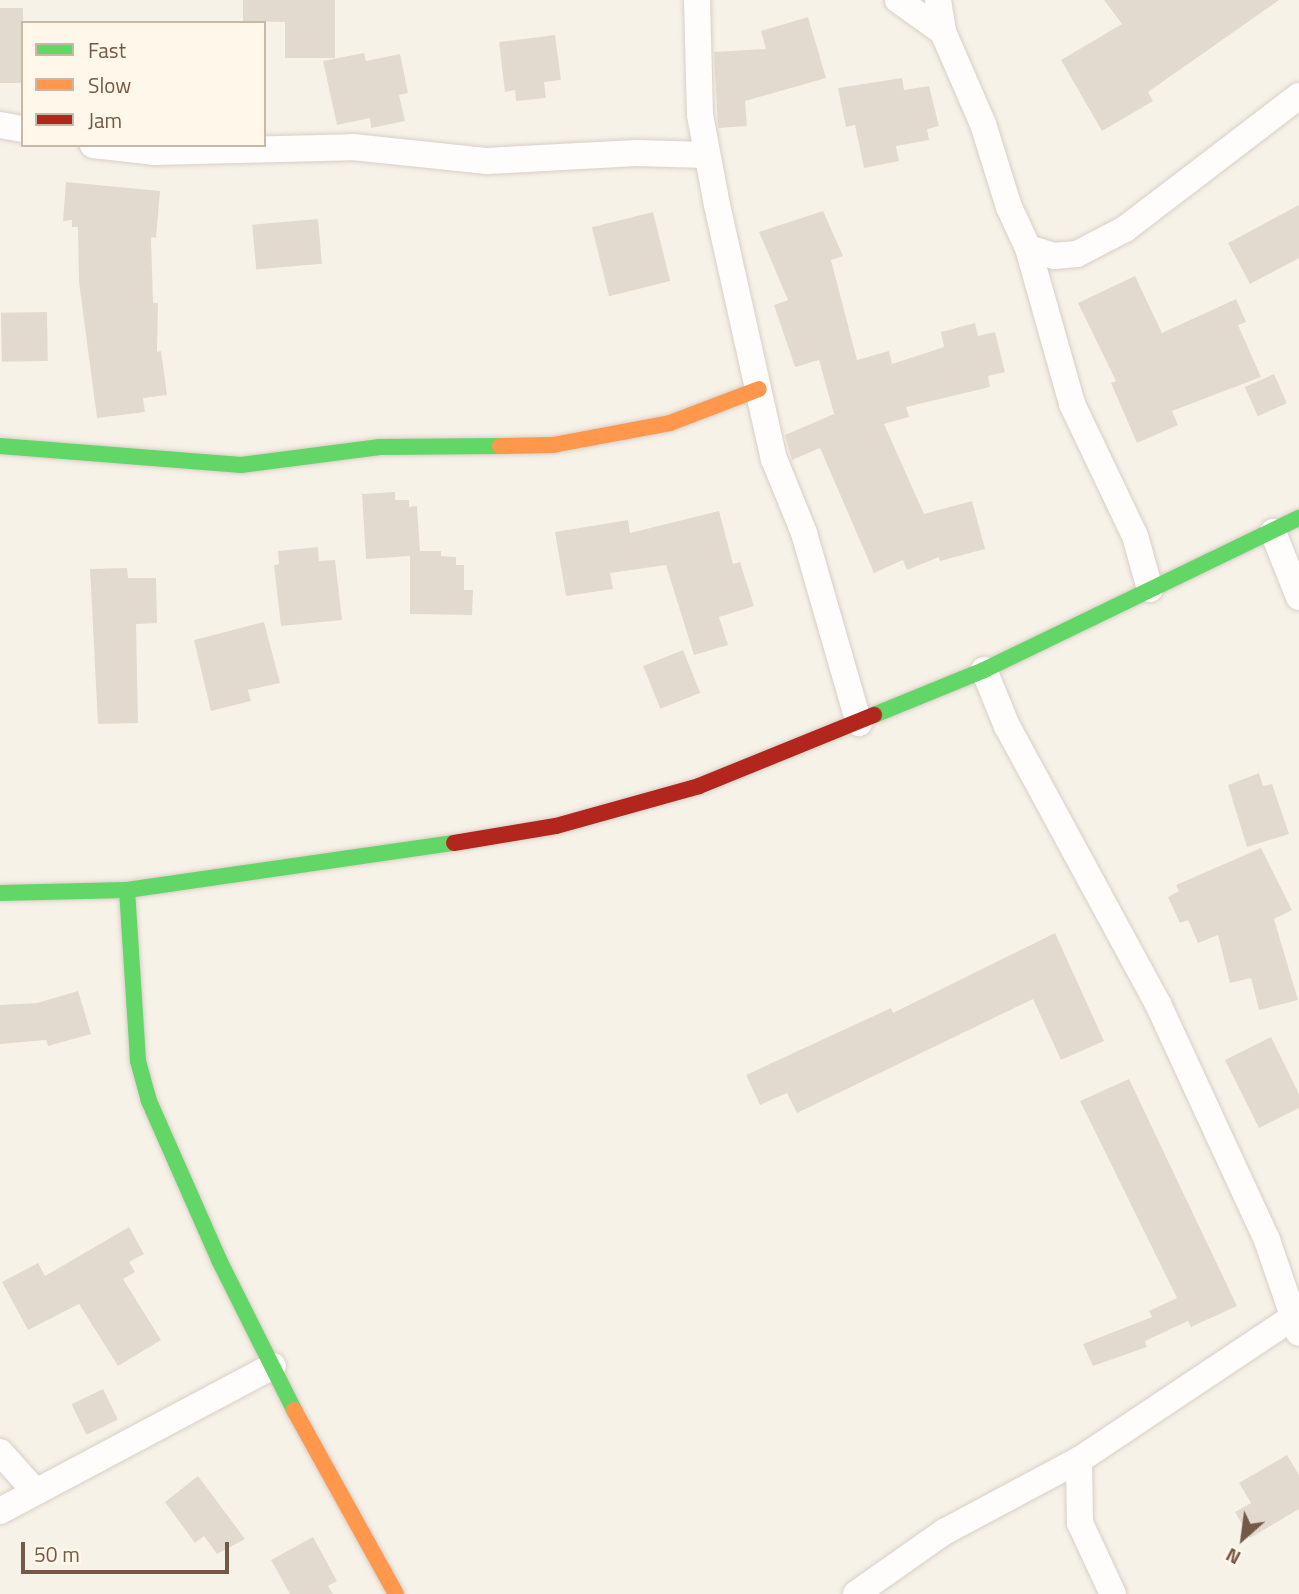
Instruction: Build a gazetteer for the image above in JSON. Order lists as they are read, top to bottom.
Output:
{
  "legend": ["Fast", "Slow", "Jam"],
  "scale_bar": "50 m",
  "north": "bottom left"
}
